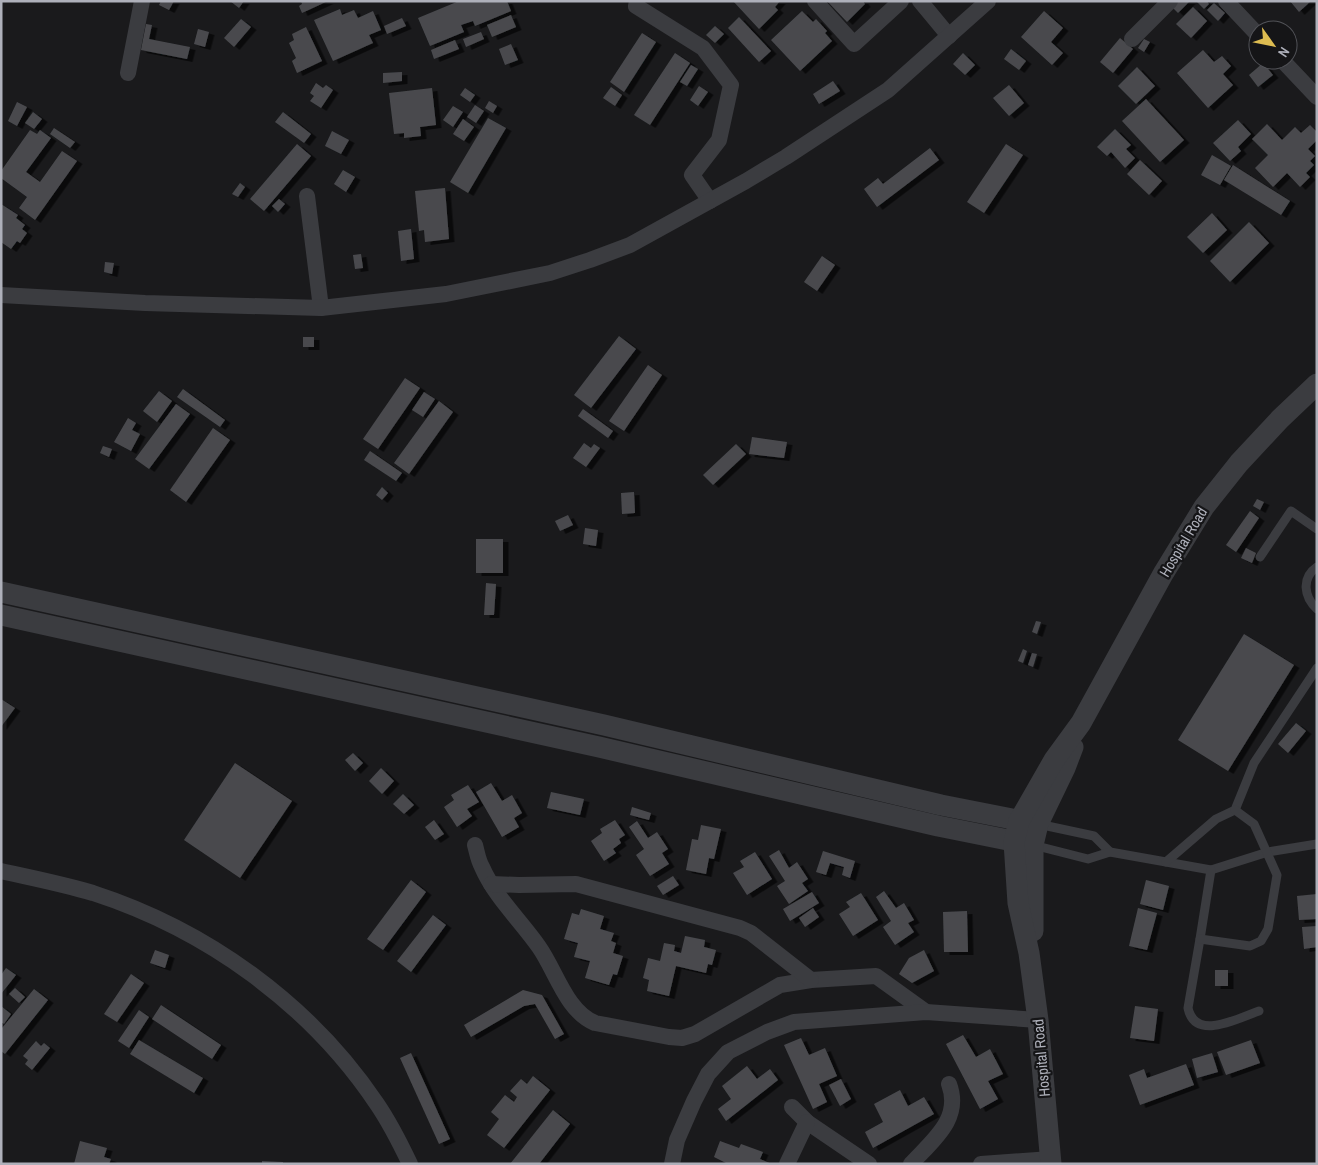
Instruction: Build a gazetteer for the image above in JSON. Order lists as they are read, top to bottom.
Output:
{
  "streets": {
    "street": ["Hospital Road"]
  },
  "north": "bottom right"
}
